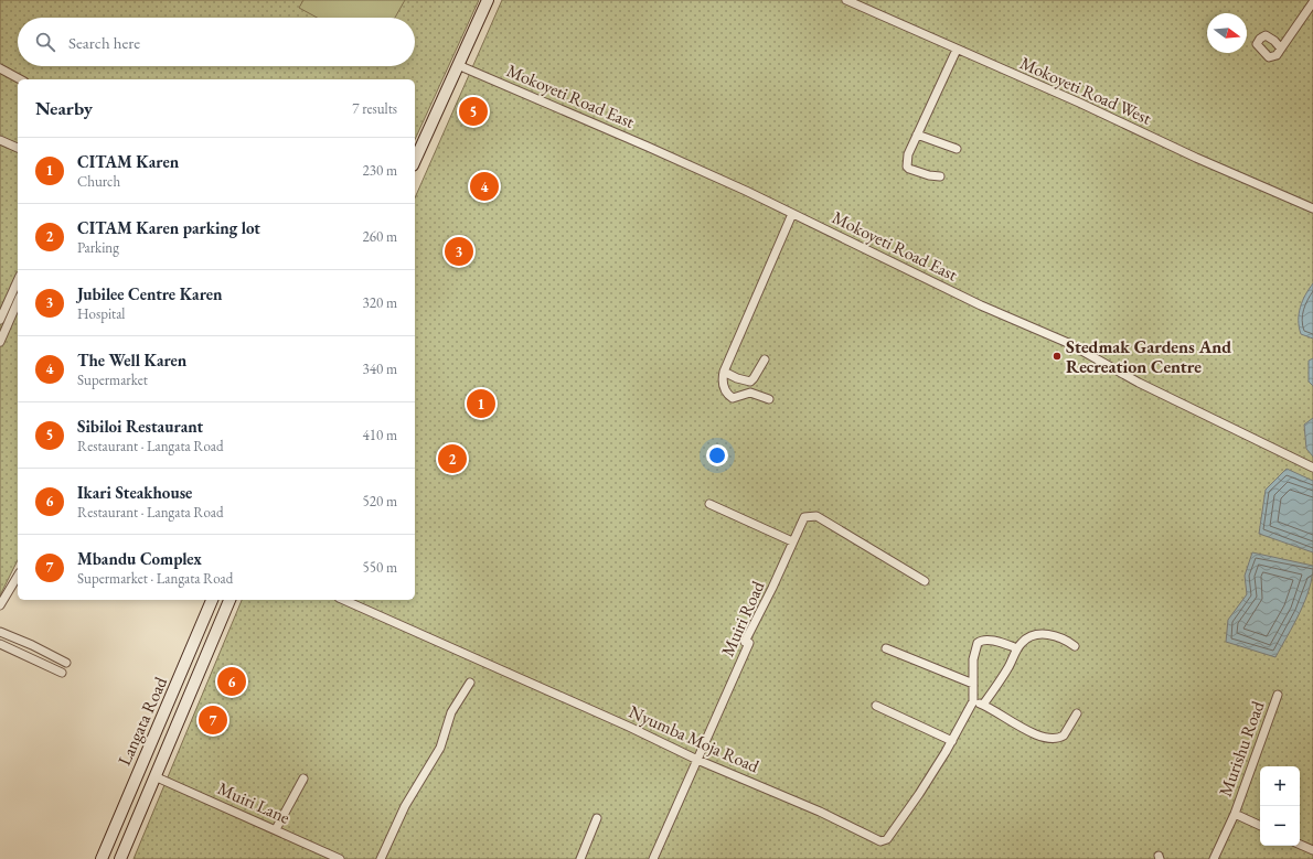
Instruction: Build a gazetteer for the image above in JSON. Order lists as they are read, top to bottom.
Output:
{
  "streets": {
    "main road": ["Langata Road"],
    "street": [
      "Mokoyeti Road West",
      "Mokoyeti Road East",
      "Muiri Road",
      "Nyumba Moja Road",
      "Murishu Road",
      "Muiri Lane"
    ]
  },
  "crossings": [
    ["Muiri Road", "Nyumba Moja Road"],
    ["Langata Road", "Muiri Lane"]
  ],
  "places": ["Stedmak Gardens And Recreation Centre"],
  "north": "right",
  "page": {
    "search": "Search here",
    "heading": ["Nearby", "7 results"],
    "pins": [
      "5",
      "4",
      "3",
      "1",
      "2",
      "6",
      "7"
    ],
    "list": [
      {
        "mark": "1",
        "name": "CITAM Karen",
        "note": "Church",
        "value": "230 m"
      },
      {
        "mark": "2",
        "name": "CITAM Karen parking lot",
        "note": "Parking",
        "value": "260 m"
      },
      {
        "mark": "3",
        "name": "Jubilee Centre Karen",
        "note": "Hospital",
        "value": "320 m"
      },
      {
        "mark": "4",
        "name": "The Well Karen",
        "note": "Supermarket",
        "value": "340 m"
      },
      {
        "mark": "5",
        "name": "Sibiloi Restaurant",
        "note": "Restaurant · Langata Road",
        "value": "410 m"
      },
      {
        "mark": "6",
        "name": "Ikari Steakhouse",
        "note": "Restaurant · Langata Road",
        "value": "520 m"
      },
      {
        "mark": "7",
        "name": "Mbandu Complex",
        "note": "Supermarket · Langata Road",
        "value": "550 m"
      }
    ],
    "map_buttons": ["+", "−"]
  }
}
